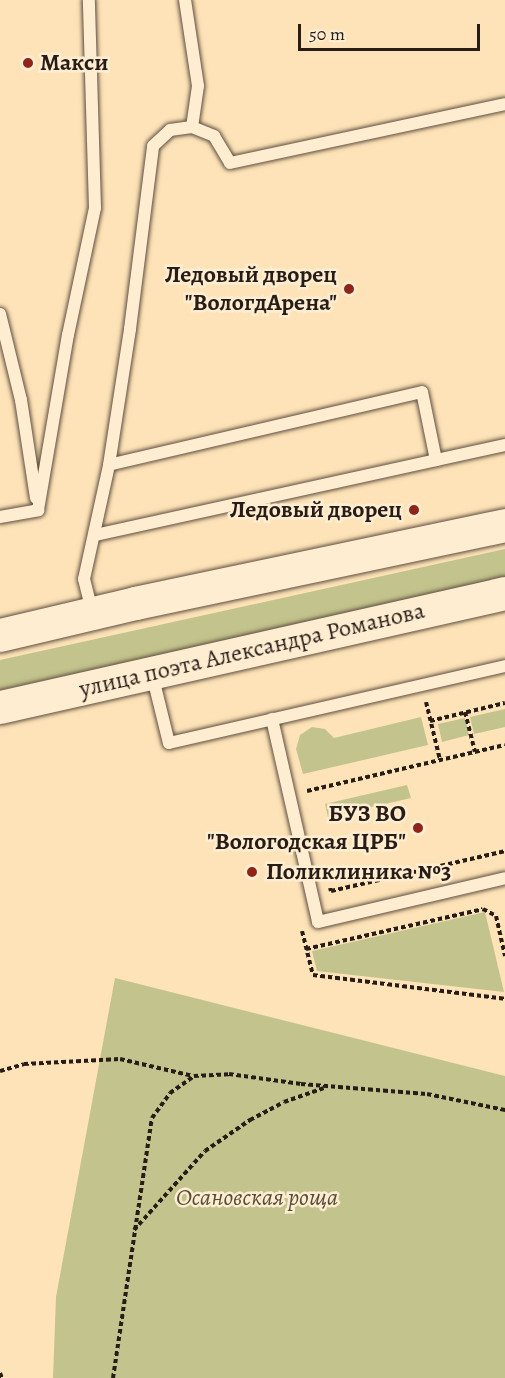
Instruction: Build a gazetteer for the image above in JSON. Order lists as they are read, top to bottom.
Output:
{
  "streets": {
    "main road": ["улица поэта Александра Романова"]
  },
  "parks": ["Осановская роща"],
  "places": [
    "Макси",
    "Ледовый дворец \"ВологдАрена\"",
    "Ледовый дворец",
    "БУЗ ВО \"Вологодская ЦРБ\"",
    "Поликлиника №3"
  ],
  "scale_bar": "50 m"
}
